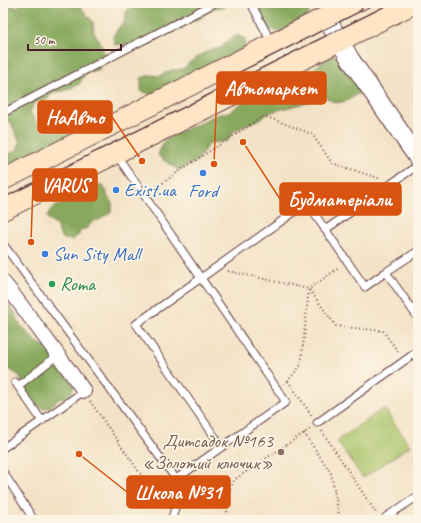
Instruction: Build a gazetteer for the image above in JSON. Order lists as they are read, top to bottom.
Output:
{
  "places": [
    "Будматеріали",
    "НаАвто",
    "Автомаркет",
    "Ford",
    "Exist.ua",
    "VARUS",
    "Sun Sity Mall",
    "Roma",
    "Дитсадок №163 «Золотий ключик»",
    "Школа №31"
  ],
  "scale_bar": "50 m"
}
